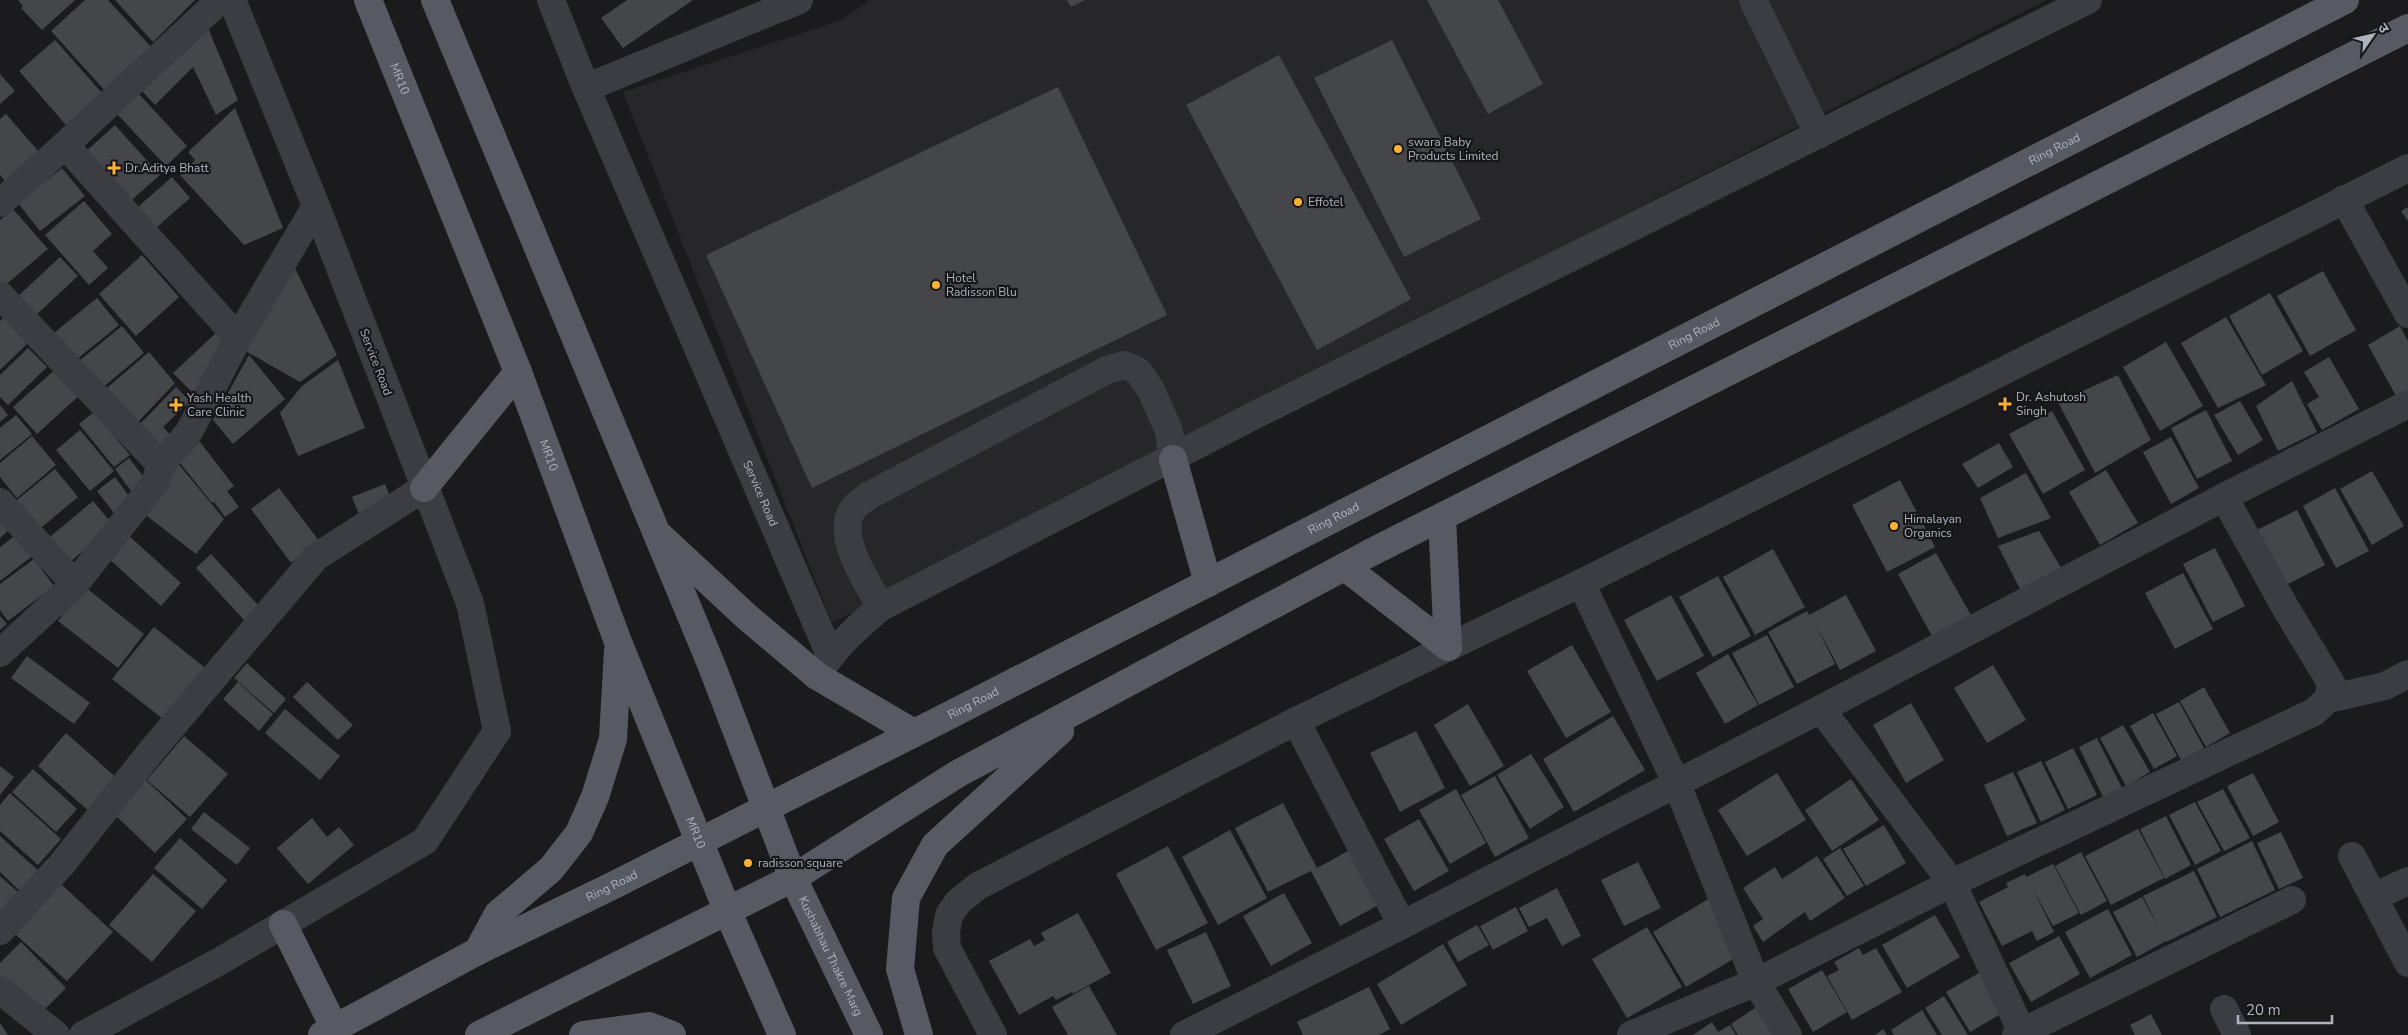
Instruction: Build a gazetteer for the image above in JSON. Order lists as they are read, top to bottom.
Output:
{
  "streets": {
    "main road": ["MR10", "Ring Road", "Kushabhau Thakre Marg"],
    "street": ["Service Road"]
  },
  "crossings": [
    ["MR10", "Ring Road"]
  ],
  "places": {
    "other": [
      "swara Baby Products Limited",
      "Effotel",
      "Hotel Radisson Blu",
      "Himalayan Organics",
      "radisson square"
    ],
    "health": ["Dr.Aditya Bhatt", "Dr. Ashutosh Singh", "Yash Health Care Clinic"]
  },
  "scale_bar": "20 m",
  "north": "top right"
}
